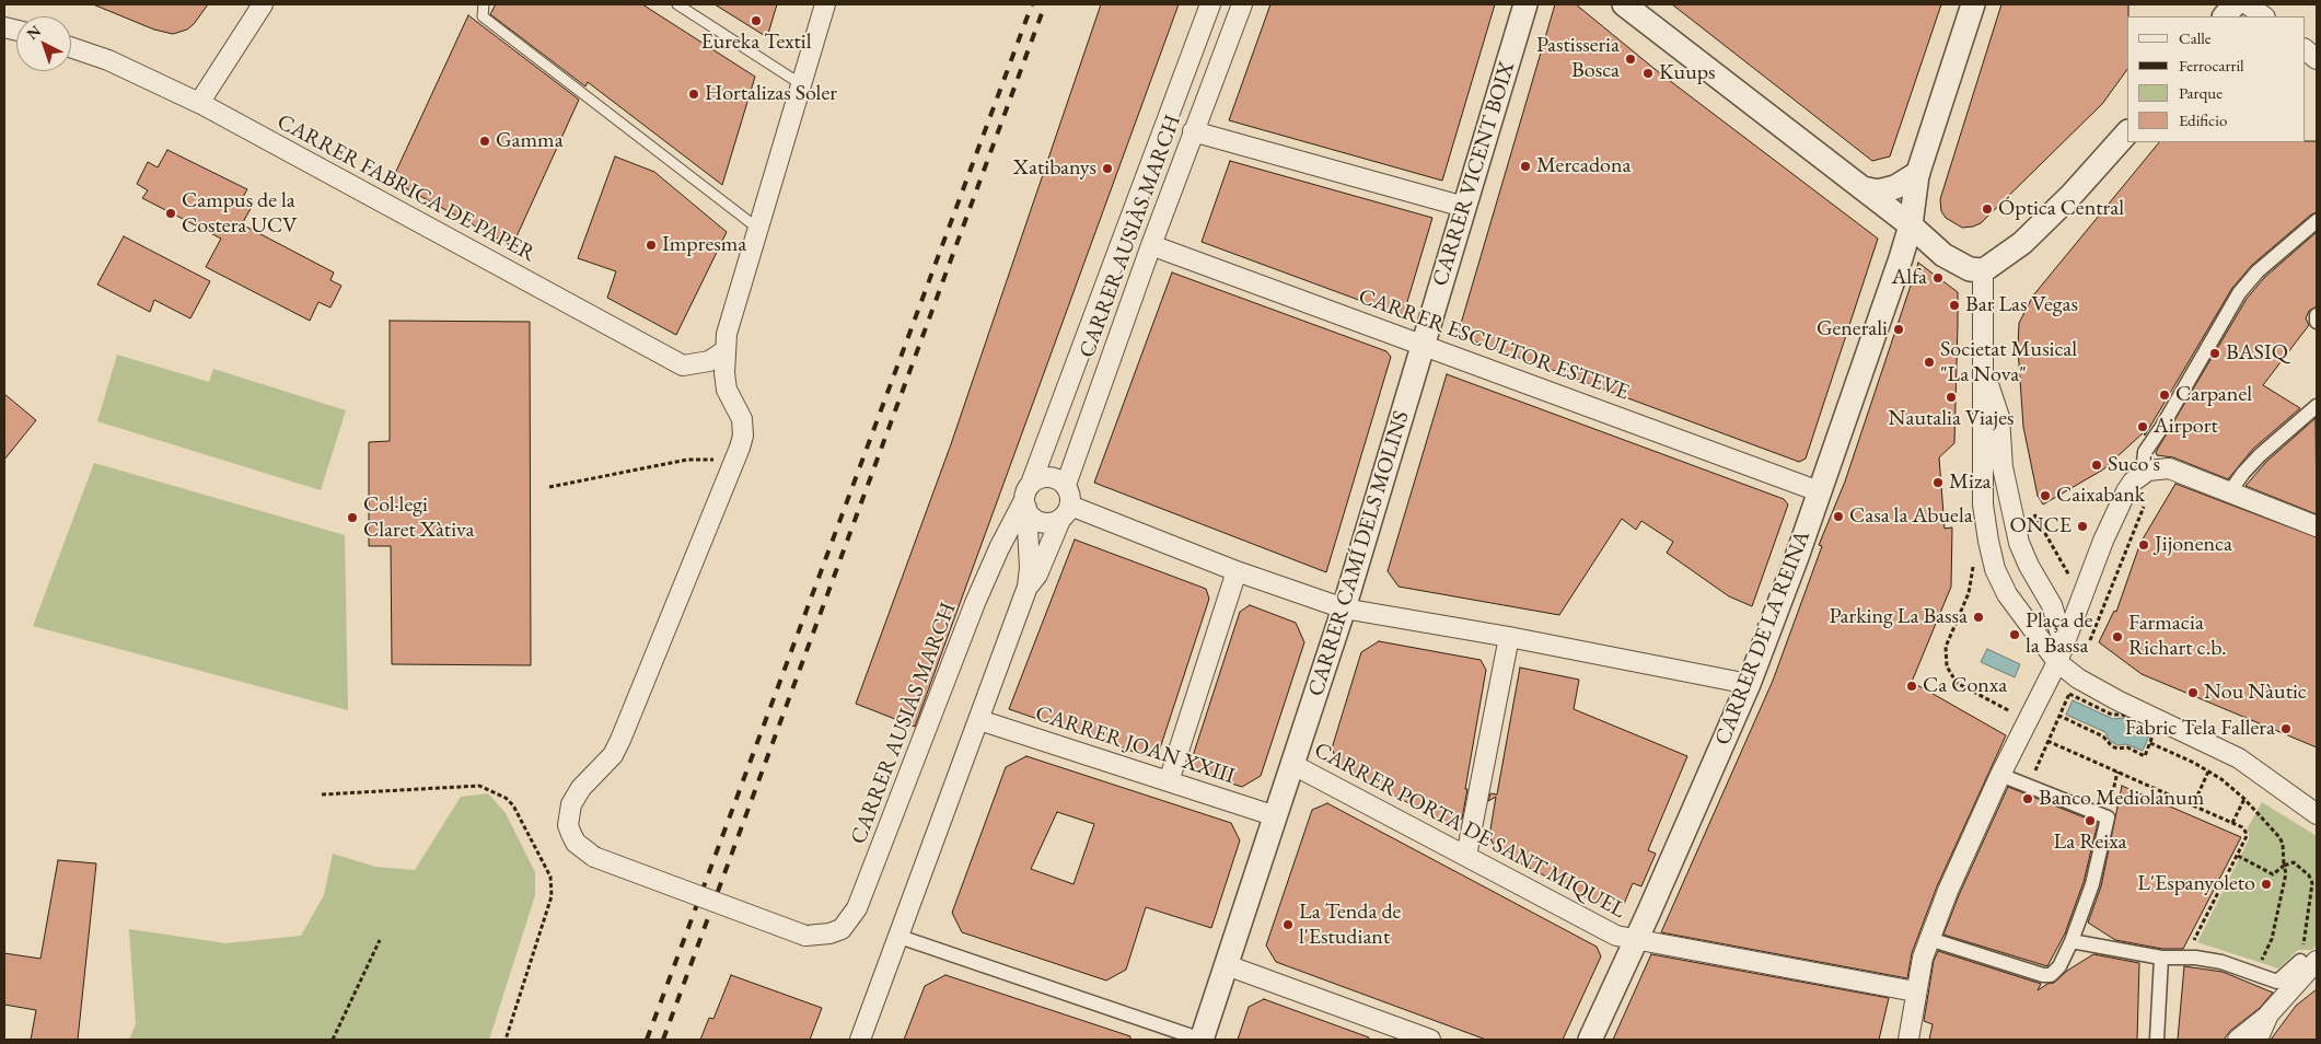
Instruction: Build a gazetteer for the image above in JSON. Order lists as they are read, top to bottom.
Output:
{
  "streets": {
    "street": [
      "CARRER VICENT BOIX",
      "CARRER FABRICA DE PAPER",
      "CARRER AUSIÀS MARCH",
      "CARRER ESCULTOR ESTEVE",
      "CARRER CAMÍ DELS MOLINS",
      "CARRER DE LA REINA",
      "CARRER JOAN XXIII",
      "CARRER PORTA DE SANT MIQUEL"
    ]
  },
  "crossings": [
    ["CARRER VICENT BOIX", "CARRER ESCULTOR ESTEVE"],
    ["CARRER VICENT BOIX", "CARRER CAMÍ DELS MOLINS"],
    ["CARRER AUSIÀS MARCH", "CARRER ESCULTOR ESTEVE"],
    ["CARRER AUSIÀS MARCH", "CARRER JOAN XXIII"],
    ["CARRER ESCULTOR ESTEVE", "CARRER CAMÍ DELS MOLINS"],
    ["CARRER ESCULTOR ESTEVE", "CARRER DE LA REINA"],
    ["CARRER CAMÍ DELS MOLINS", "CARRER JOAN XXIII"],
    ["CARRER CAMÍ DELS MOLINS", "CARRER PORTA DE SANT MIQUEL"],
    ["CARRER DE LA REINA", "CARRER PORTA DE SANT MIQUEL"]
  ],
  "places": [
    "Eureka Textil",
    "Pastisseria Bosca",
    "Kuups",
    "Hortalizas Soler",
    "Gamma",
    "Mercadona",
    "Xatibanys",
    "Óptica Central",
    "Campus de la Costera UCV",
    "Impresma",
    "Alfa",
    "Bar Las Vegas",
    "Generali",
    "BASIQ",
    "Societat Musical \"La Nova\"",
    "Carpanel",
    "Nautalia Viajes",
    "Airport",
    "Suco's",
    "Miza",
    "Caixabank",
    "Casa la Abuela",
    "Col·legi Claret Xàtiva",
    "ONCE",
    "Jijonenca",
    "Parking La Bassa",
    "Plaça de la Bassa",
    "Farmacia Richart c.b.",
    "Ca Conxa",
    "Nou Nàutic",
    "Fabric Tela Fallera",
    "Banco Mediolanum",
    "La Reixa",
    "L'Espanyoleto",
    "La Tenda de l'Estudiant"
  ],
  "legend": [
    "Calle",
    "Ferrocarril",
    "Parque",
    "Edificio"
  ],
  "north": "top left"
}
